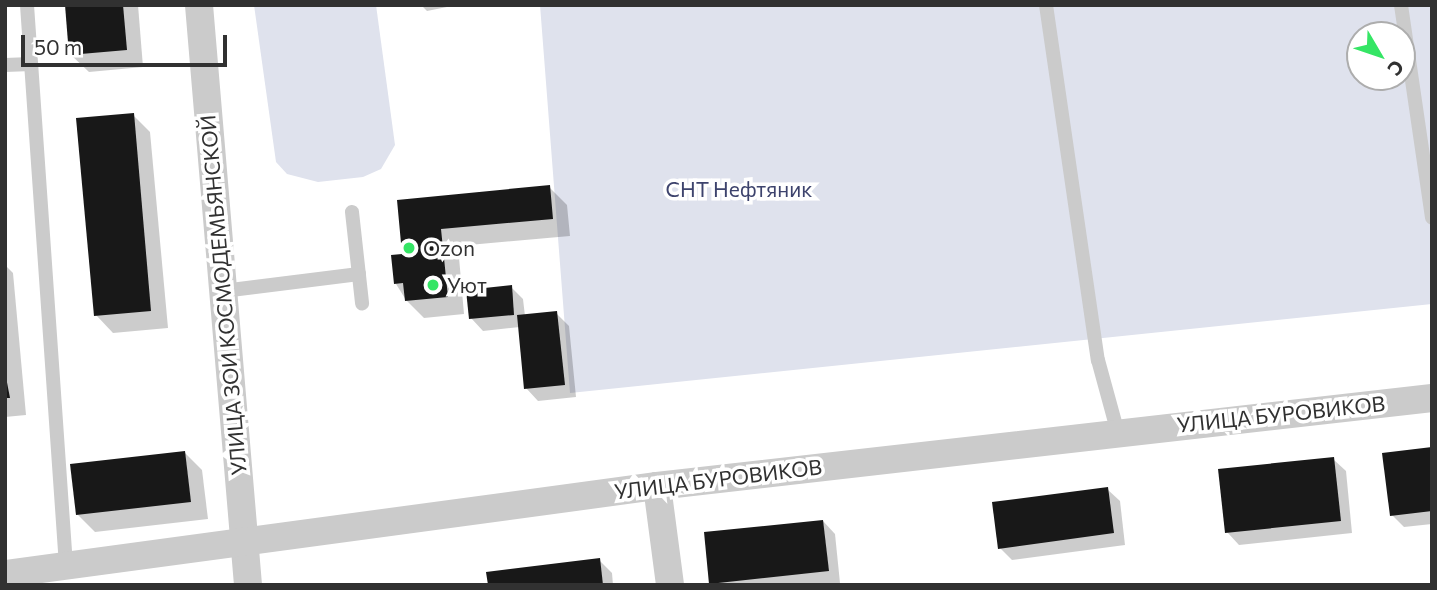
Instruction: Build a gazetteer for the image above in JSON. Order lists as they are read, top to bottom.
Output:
{
  "streets": {
    "street": ["УЛИЦА ЗОИ КОСМОДЕМЬЯНСКОЙ", "УЛИЦА БУРОВИКОВ"]
  },
  "crossings": [
    ["УЛИЦА ЗОИ КОСМОДЕМЬЯНСКОЙ", "УЛИЦА БУРОВИКОВ"]
  ],
  "parks": ["СНТ Нефтяник"],
  "places": ["Ozon", "Уют"],
  "scale_bar": "50 m",
  "north": "bottom right"
}
